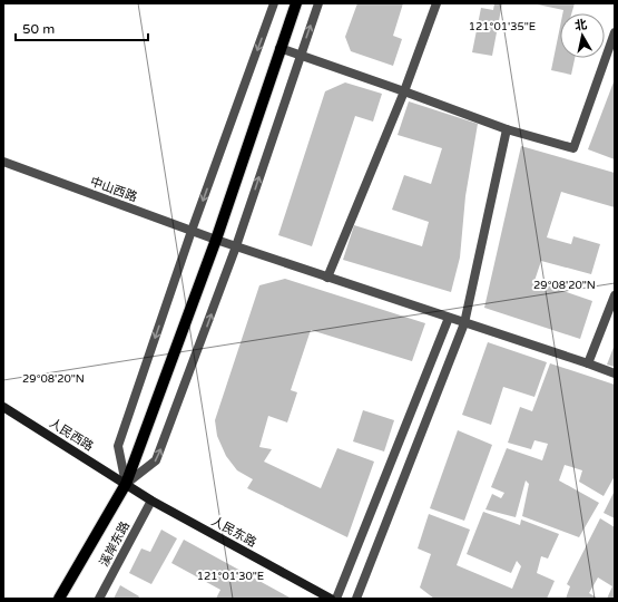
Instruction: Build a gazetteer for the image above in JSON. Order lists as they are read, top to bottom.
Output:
{
  "streets": {
    "main road": ["人民西路", "人民东路"],
    "street": ["中山西路", "溪岸东路"]
  },
  "crossings": [
    ["人民西路", "人民东路"],
    ["人民东路", "溪岸东路"]
  ],
  "scale_bar": "50 m",
  "north": "top",
  "coordinates": ["121°01'35\"E", "29°08'20\"N", "121°01'30\"E"]
}
